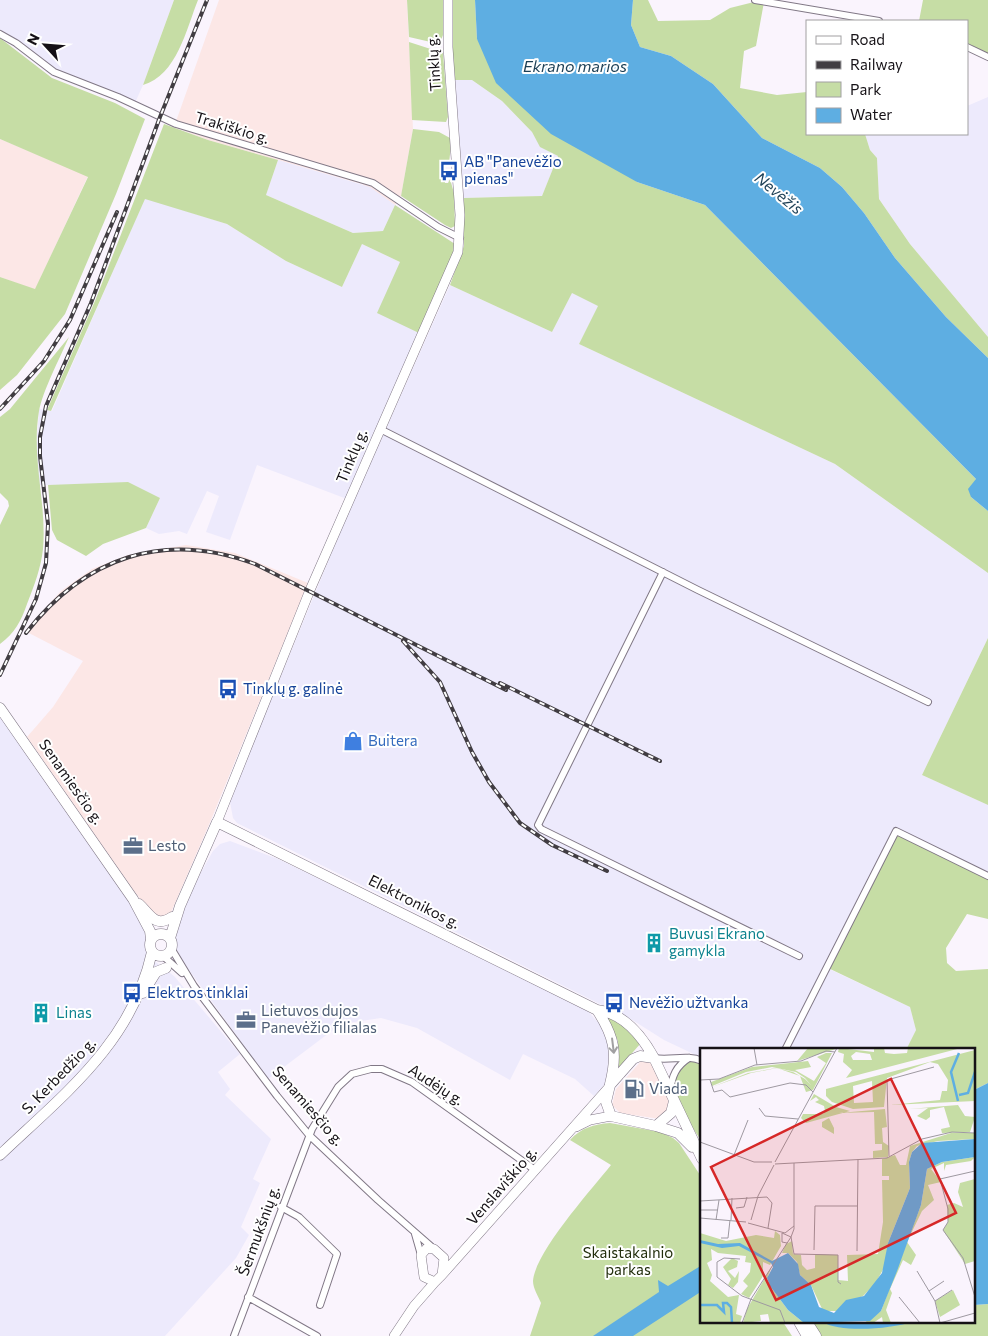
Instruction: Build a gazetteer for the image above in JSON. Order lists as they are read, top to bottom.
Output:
{
  "streets": {
    "main road": [
      "Tinklų g.",
      "Senamiesčio g.",
      "Elektronikos g.",
      "S. Kerbedžio g.",
      "Venslaviškio g."
    ],
    "street": ["Trakiškio g.", "Audėjų g.", "Šermukšnių g."]
  },
  "crossings": [
    ["Tinklų g.", "Trakiškio g."],
    ["Tinklų g.", "Senamiesčio g."],
    ["Tinklų g.", "Elektronikos g."],
    ["Senamiesčio g.", "S. Kerbedžio g."],
    ["Senamiesčio g.", "Audėjų g."],
    ["Senamiesčio g.", "Venslaviškio g."],
    ["Senamiesčio g.", "Šermukšnių g."],
    ["Elektronikos g.", "Venslaviškio g."],
    ["Audėjų g.", "Venslaviškio g."],
    ["Audėjų g.", "Šermukšnių g."]
  ],
  "water": ["Ekrano marios", "Nevėžis"],
  "parks": ["Skaistakalnio parkas"],
  "places": {
    "bus stop": [
      "AB \"Panevėžio pienas\"",
      "Tinklų g. galinė",
      "Elektros tinklai",
      "Nevėžio užtvanka"
    ],
    "shop": ["Buitera"],
    "office": ["Lesto", "Lietuvos dujos Panevėžio filialas"],
    "building": ["Buvusi Ekrano gamykla", "Linas"],
    "fuel station": ["Viada"]
  },
  "legend": [
    "Road",
    "Railway",
    "Park",
    "Water"
  ],
  "north": "top left"
}
